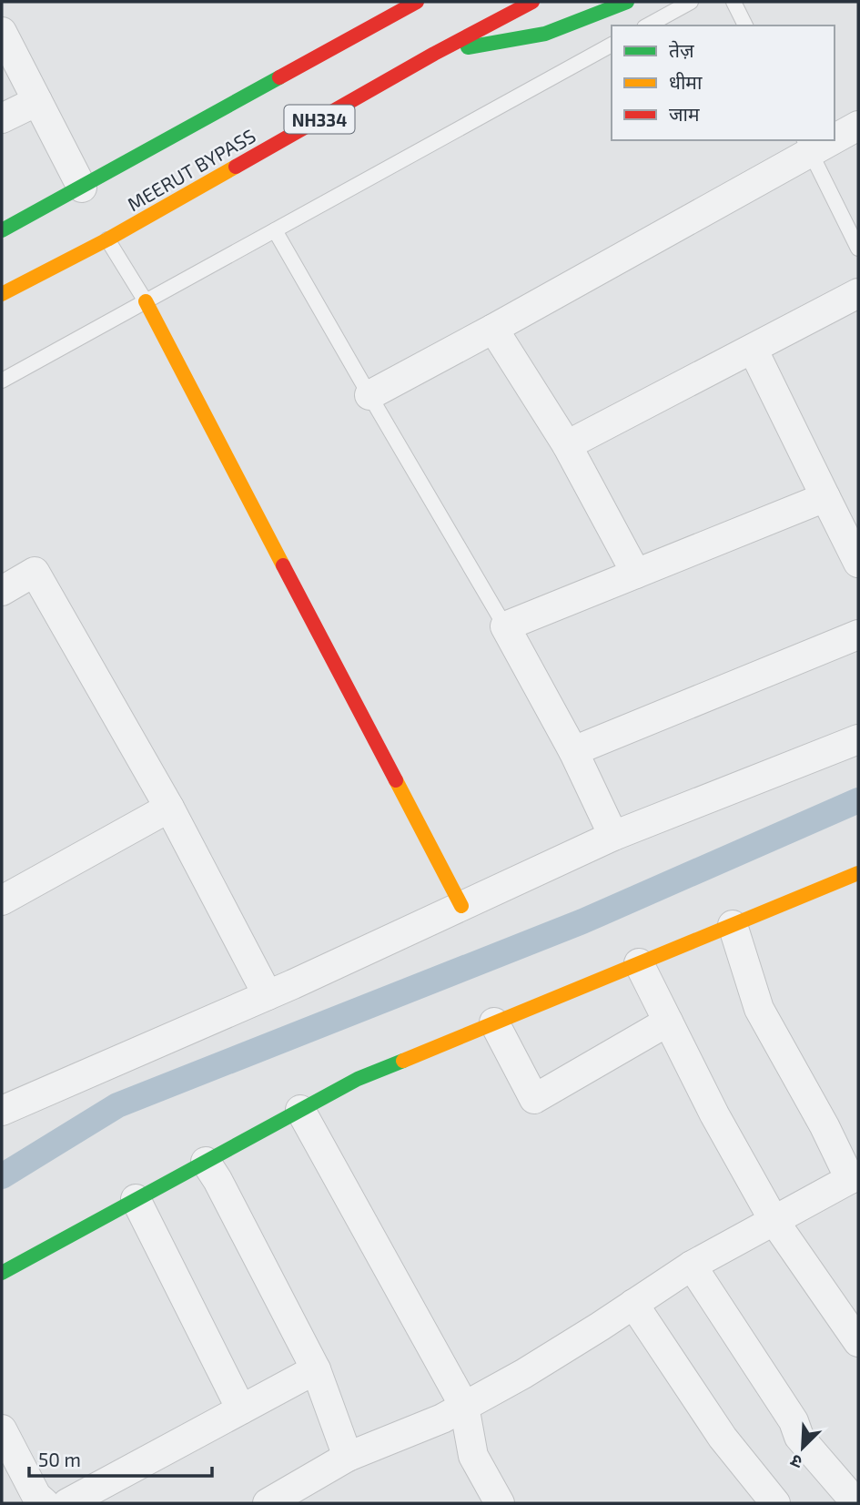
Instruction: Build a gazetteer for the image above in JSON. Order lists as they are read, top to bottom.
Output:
{
  "streets": {
    "main road": ["NH334", "MEERUT BYPASS"]
  },
  "legend": ["तेज़", "धीमा", "जाम"],
  "scale_bar": "50 m",
  "north": "bottom left"
}
